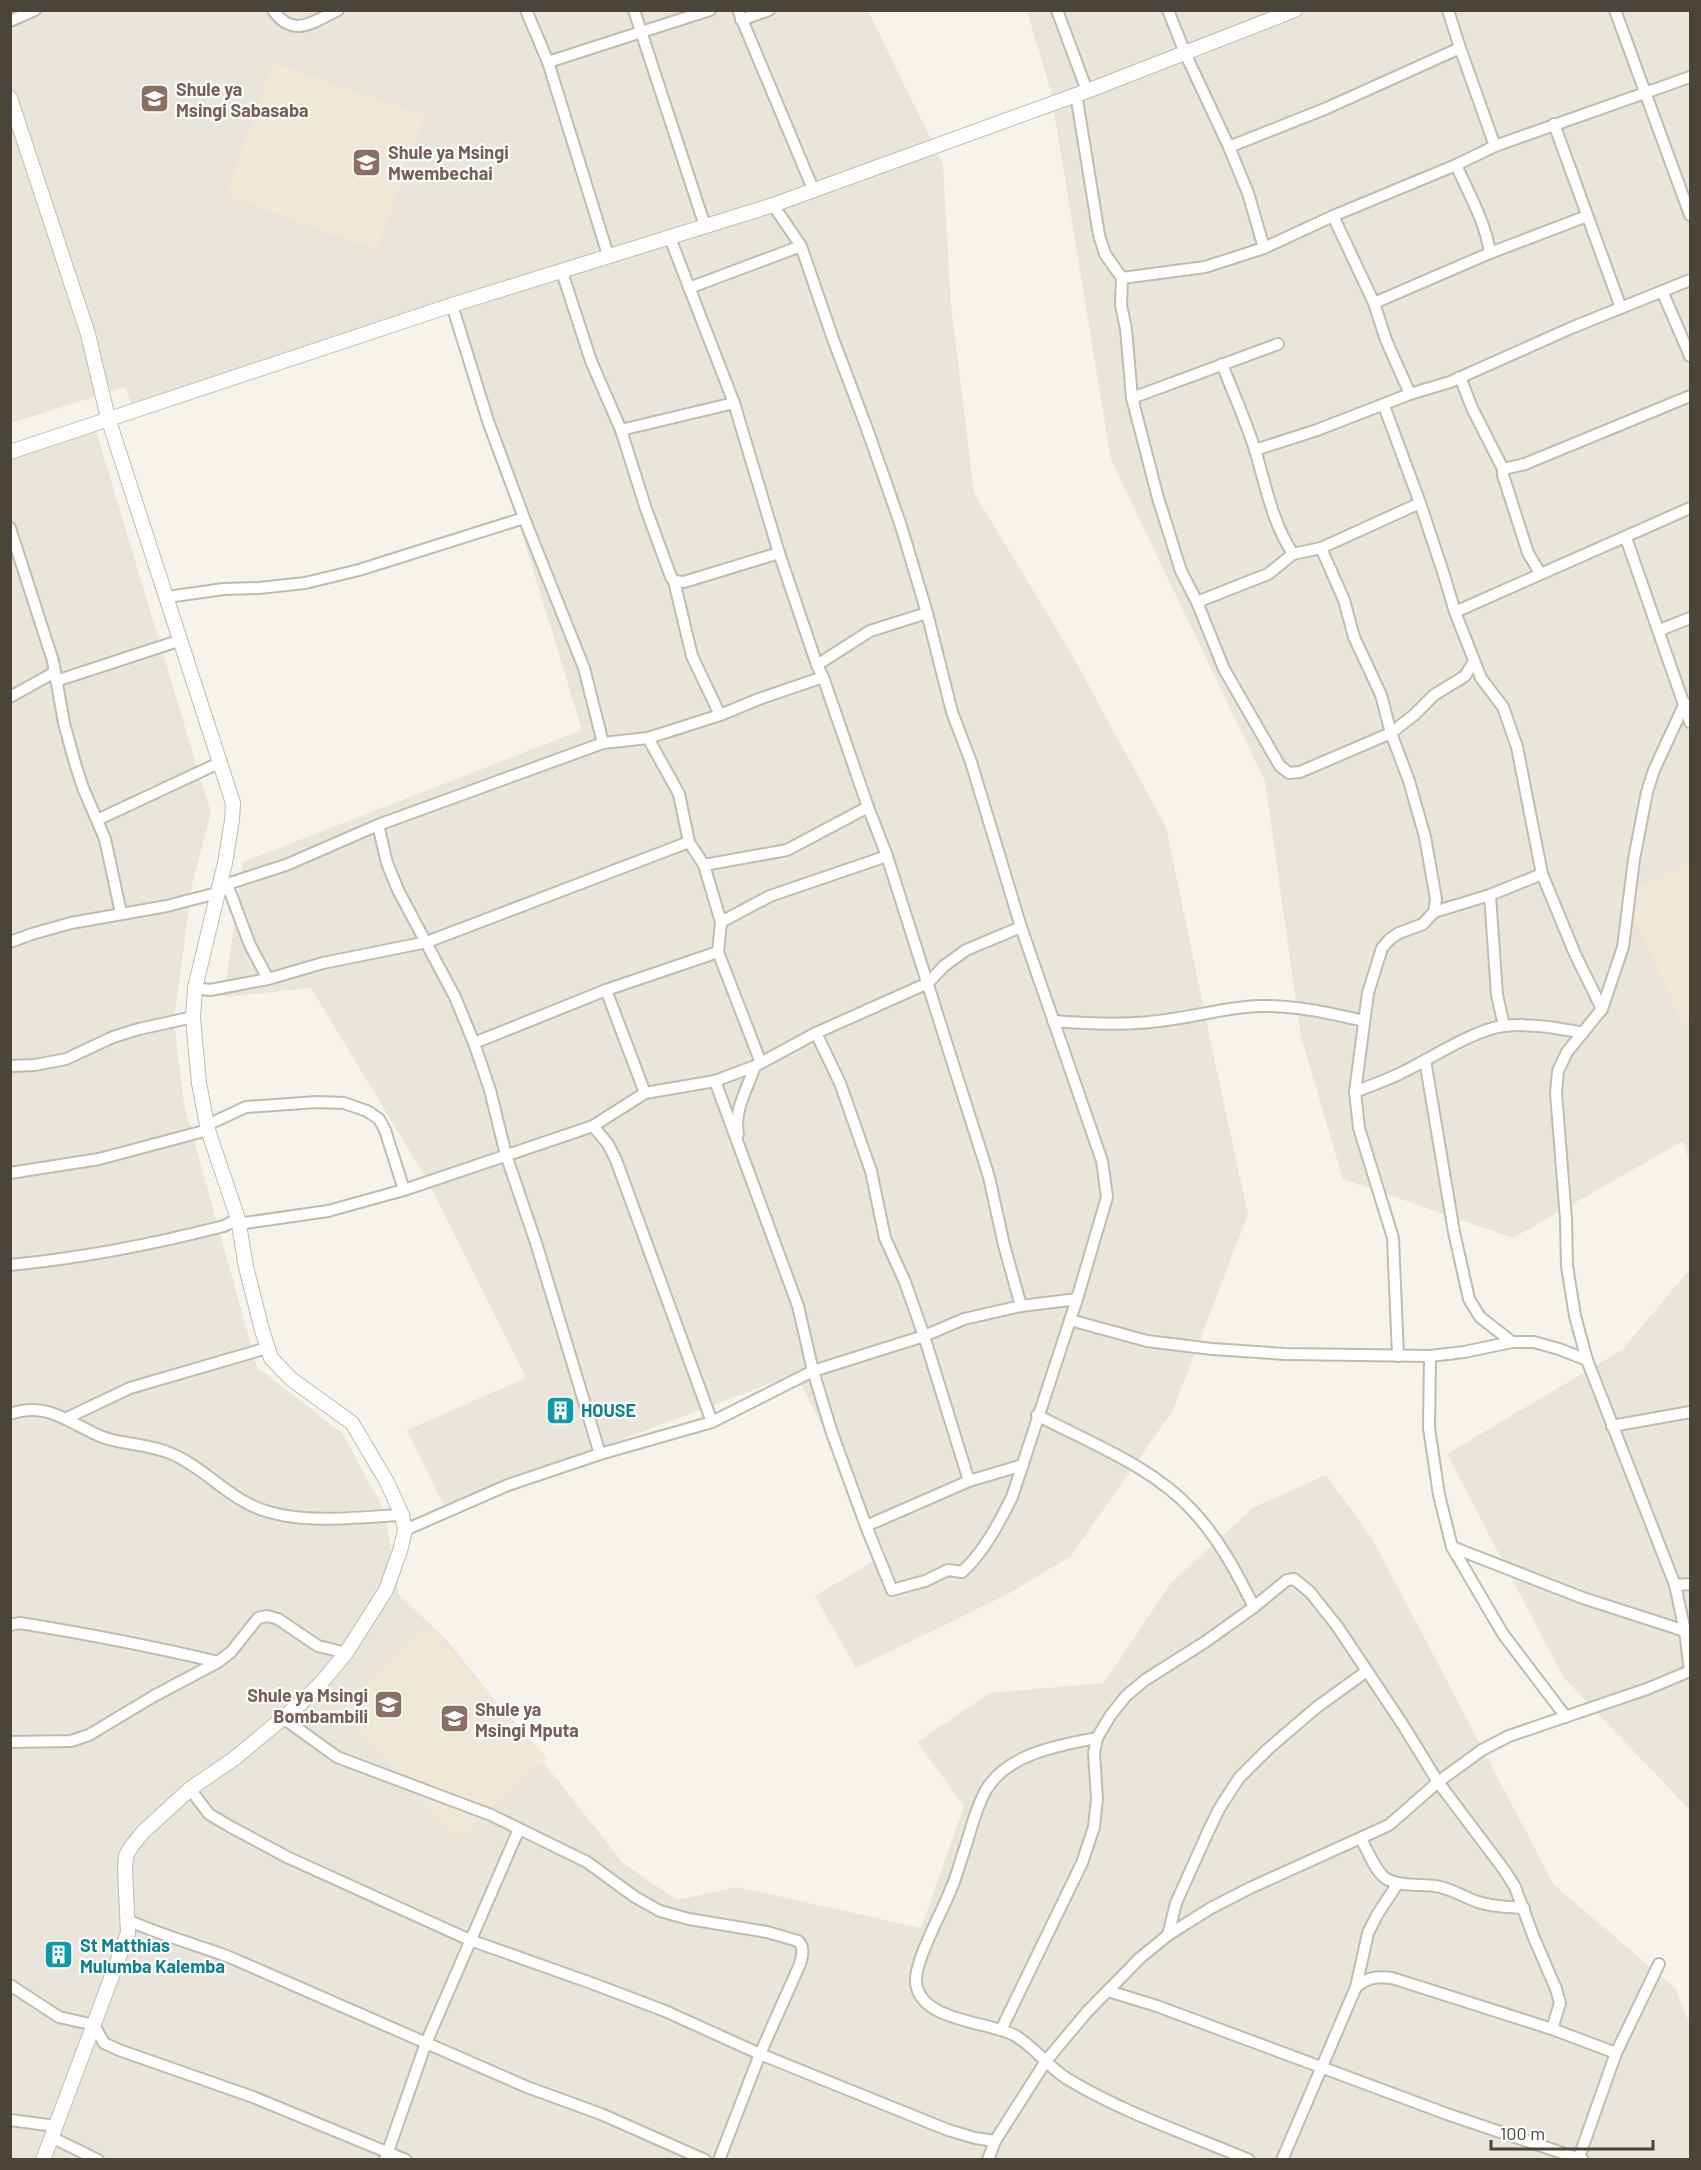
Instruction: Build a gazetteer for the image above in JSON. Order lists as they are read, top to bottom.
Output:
{
  "places": {
    "school or university": [
      "Shule ya Msingi Sabasaba",
      "Shule ya Msingi Mwembechai",
      "Shule ya Msingi Bombambili",
      "Shule ya Msingi Mputa"
    ],
    "building": ["HOUSE", "St Matthias Mulumba Kalemba"]
  },
  "scale_bar": "100 m"
}
